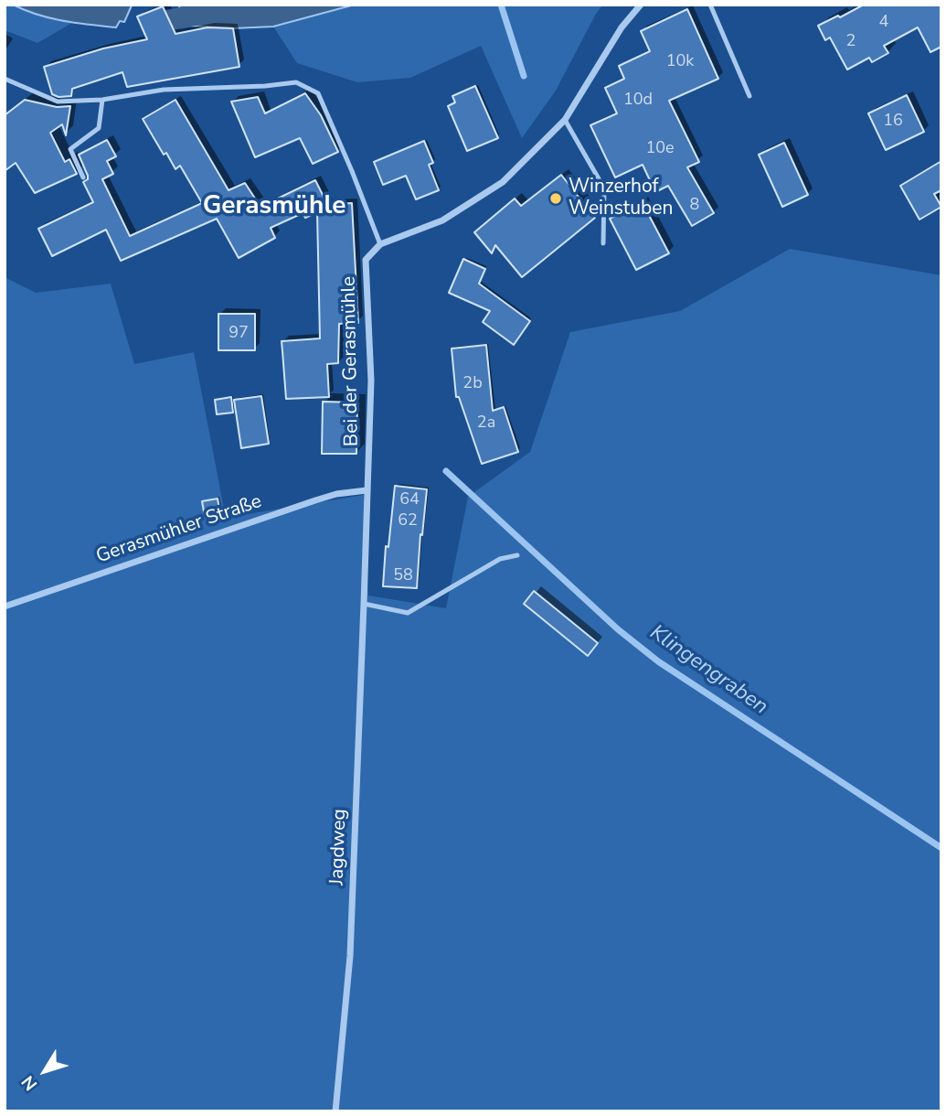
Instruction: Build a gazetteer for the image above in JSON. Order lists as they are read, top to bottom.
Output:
{
  "streets": {
    "street": ["Bei der Gerasmühle", "Gerasmühler Straße", "Jagdweg"]
  },
  "crossings": [
    ["Bei der Gerasmühle", "Gerasmühler Straße"],
    ["Bei der Gerasmühle", "Jagdweg"]
  ],
  "districts": ["Gerasmühle"],
  "water": ["Klingengraben"],
  "places": ["Winzerhof Weinstuben"],
  "house_numbers": [
    "4",
    "2",
    "10k",
    "10d",
    "16",
    "10e",
    "8",
    "97",
    "2b",
    "2a",
    "64",
    "62",
    "58"
  ],
  "north": "bottom left"
}
